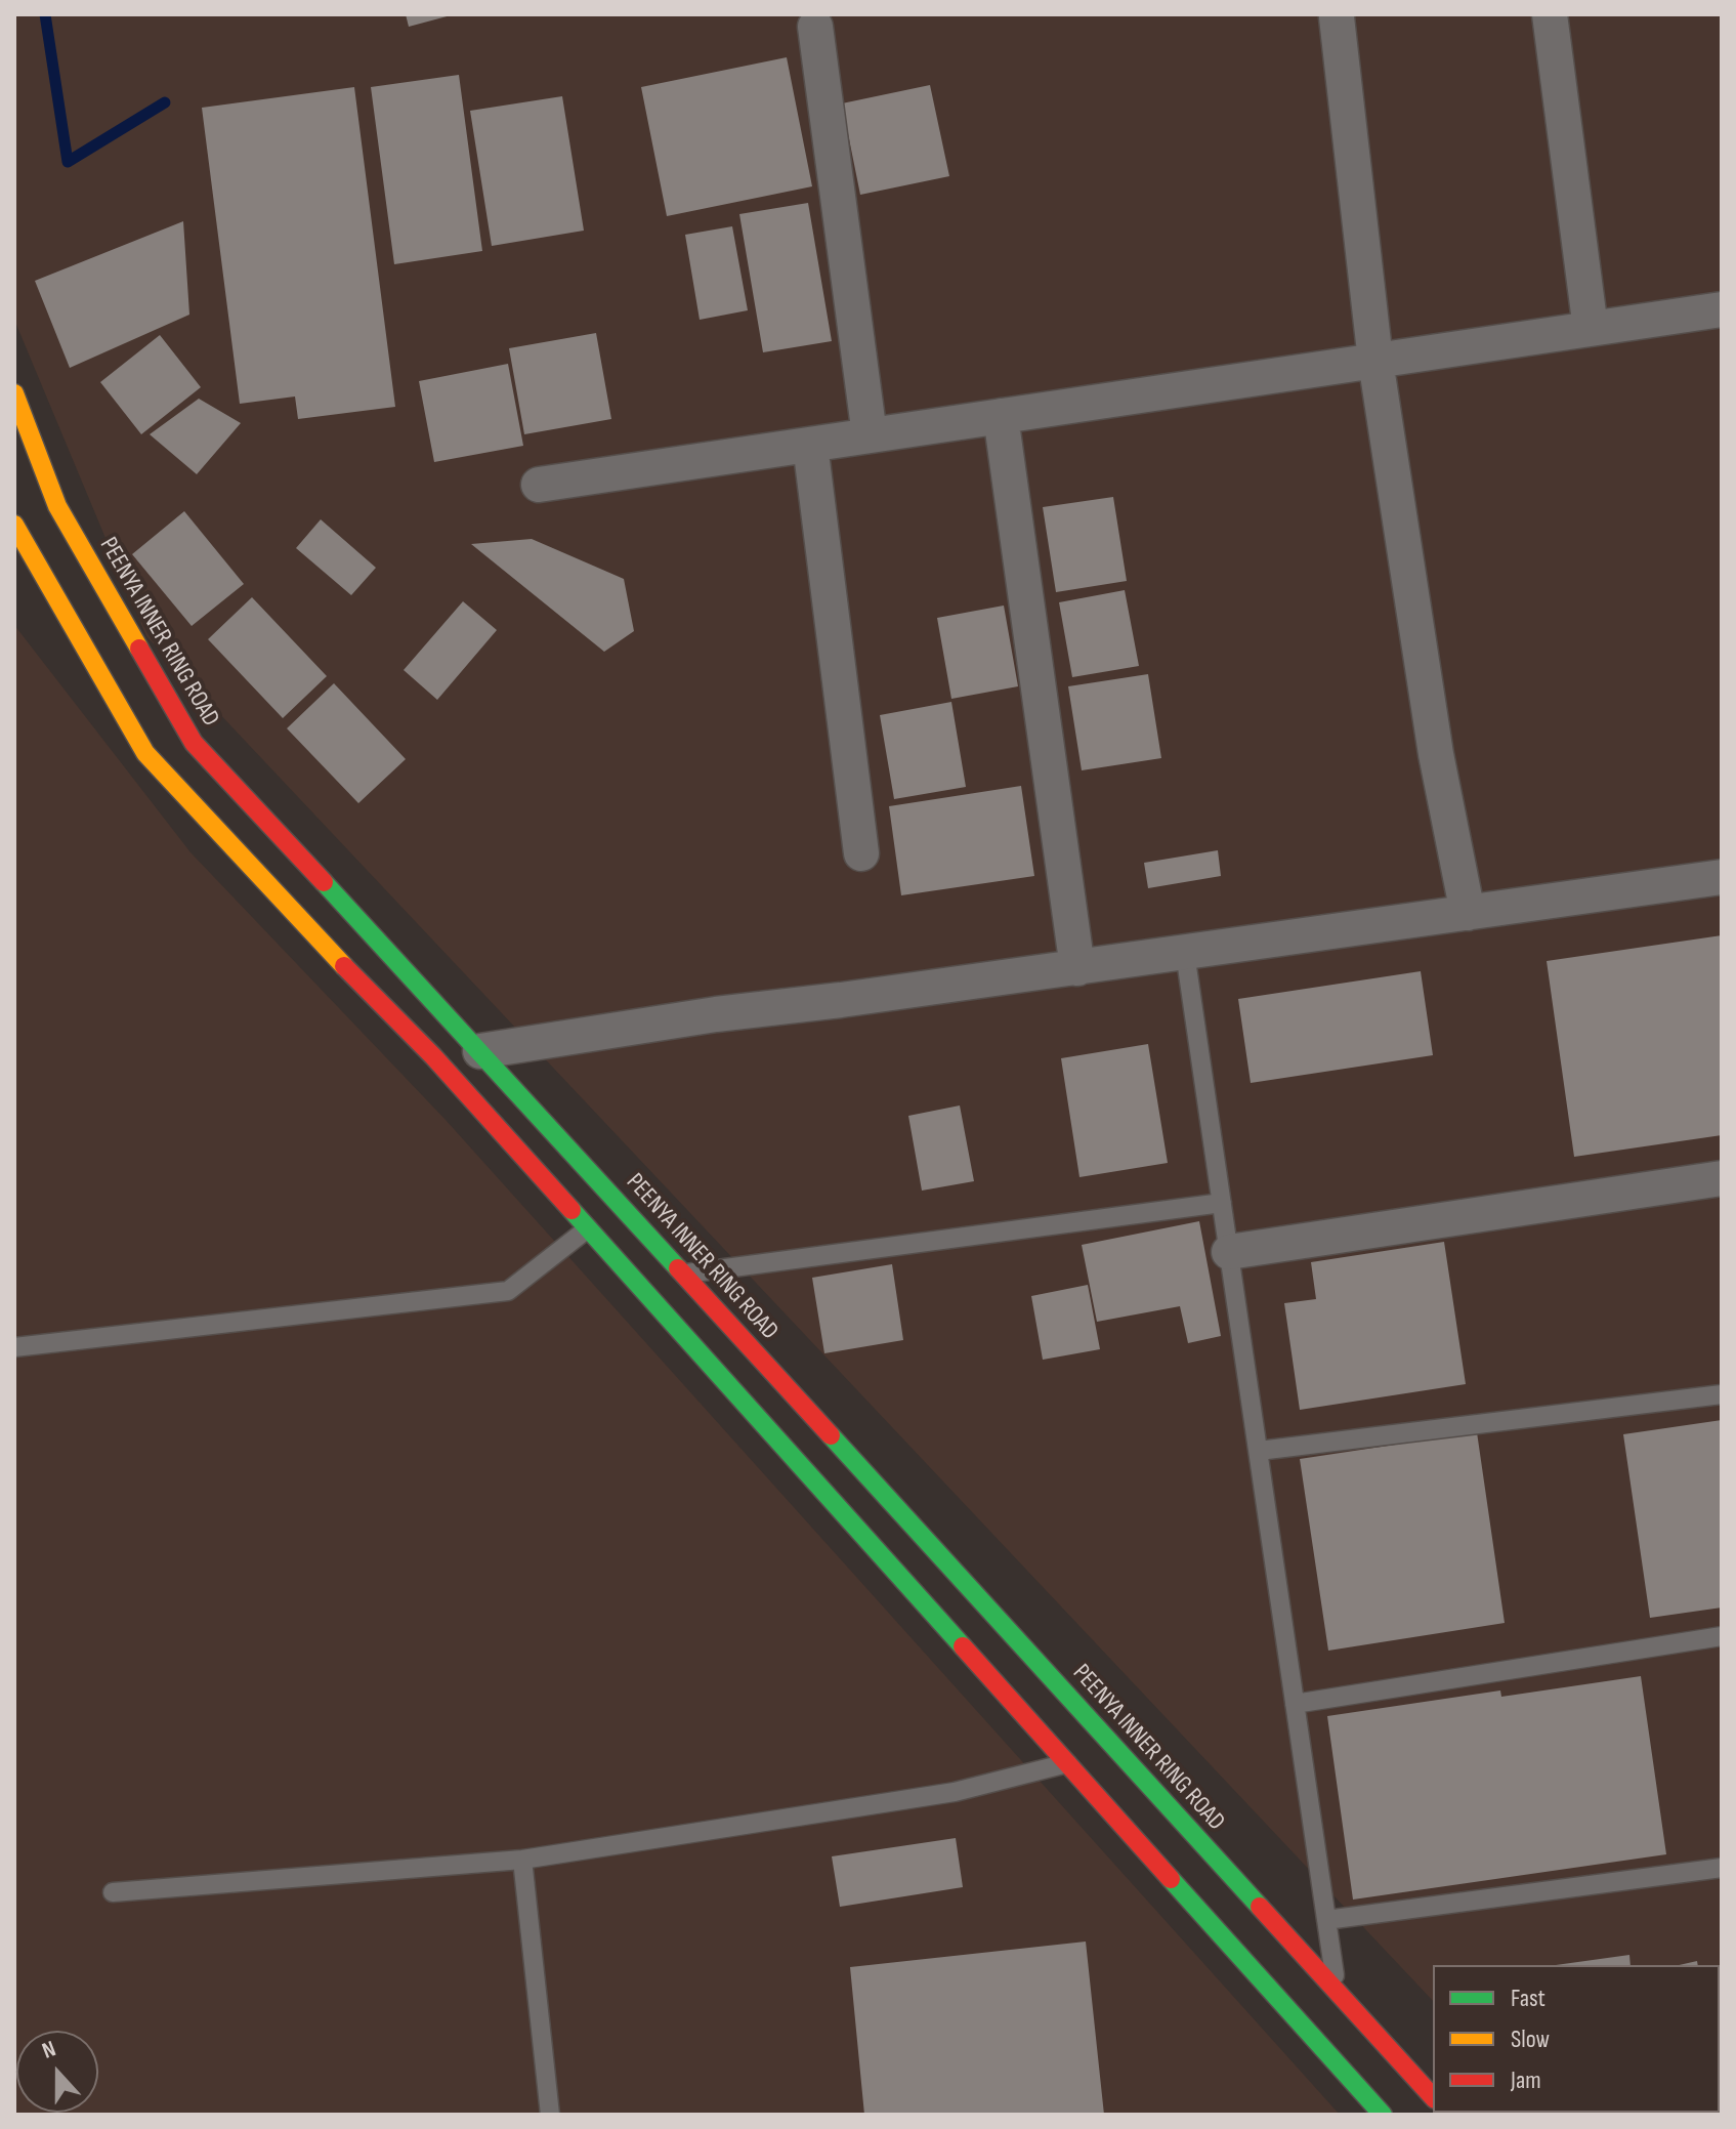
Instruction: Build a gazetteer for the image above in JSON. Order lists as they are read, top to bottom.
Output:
{
  "streets": {
    "main road": ["PEENYA INNER RING ROAD"]
  },
  "legend": ["Fast", "Slow", "Jam"],
  "north": "top"
}
